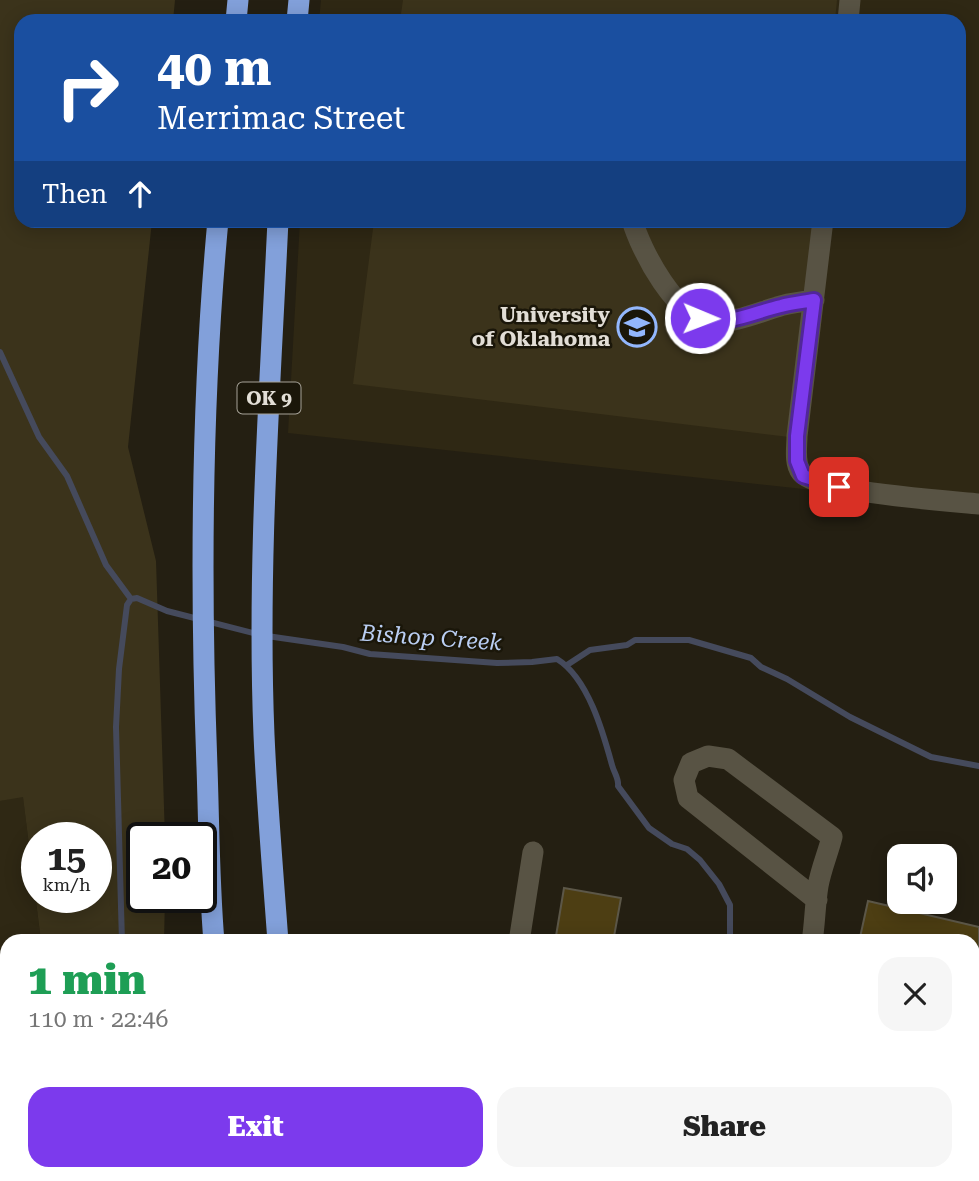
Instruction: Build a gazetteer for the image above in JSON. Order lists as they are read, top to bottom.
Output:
{
  "streets": {
    "highway": ["OK 9"]
  },
  "water": ["Bishop Creek"],
  "places": {
    "school or university": ["University of Oklahoma"]
  },
  "page": {
    "turn": ["40 m", "Merrimac Street"],
    "then": "Then",
    "speed": "15 km/h",
    "limit": "20",
    "heading": ["1 min", "110 m · 22:46"],
    "buttons": ["Exit", "Share"]
  }
}
